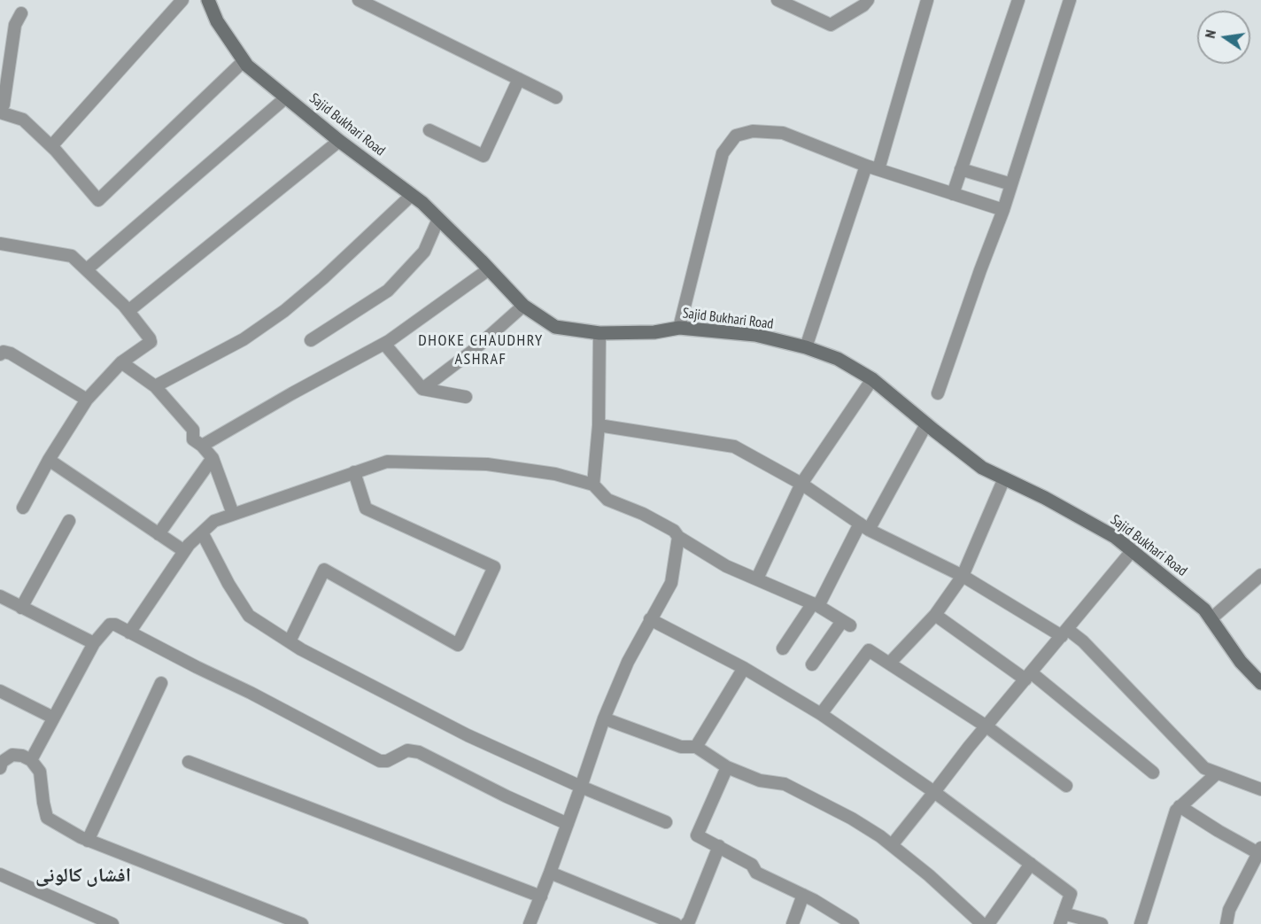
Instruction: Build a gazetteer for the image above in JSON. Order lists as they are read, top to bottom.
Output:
{
  "streets": {
    "street": ["Sajid Bukhari Road"]
  },
  "districts": ["DHOKE CHAUDHRY ASHRAF", "افشاں کالونی"],
  "north": "left"
}
